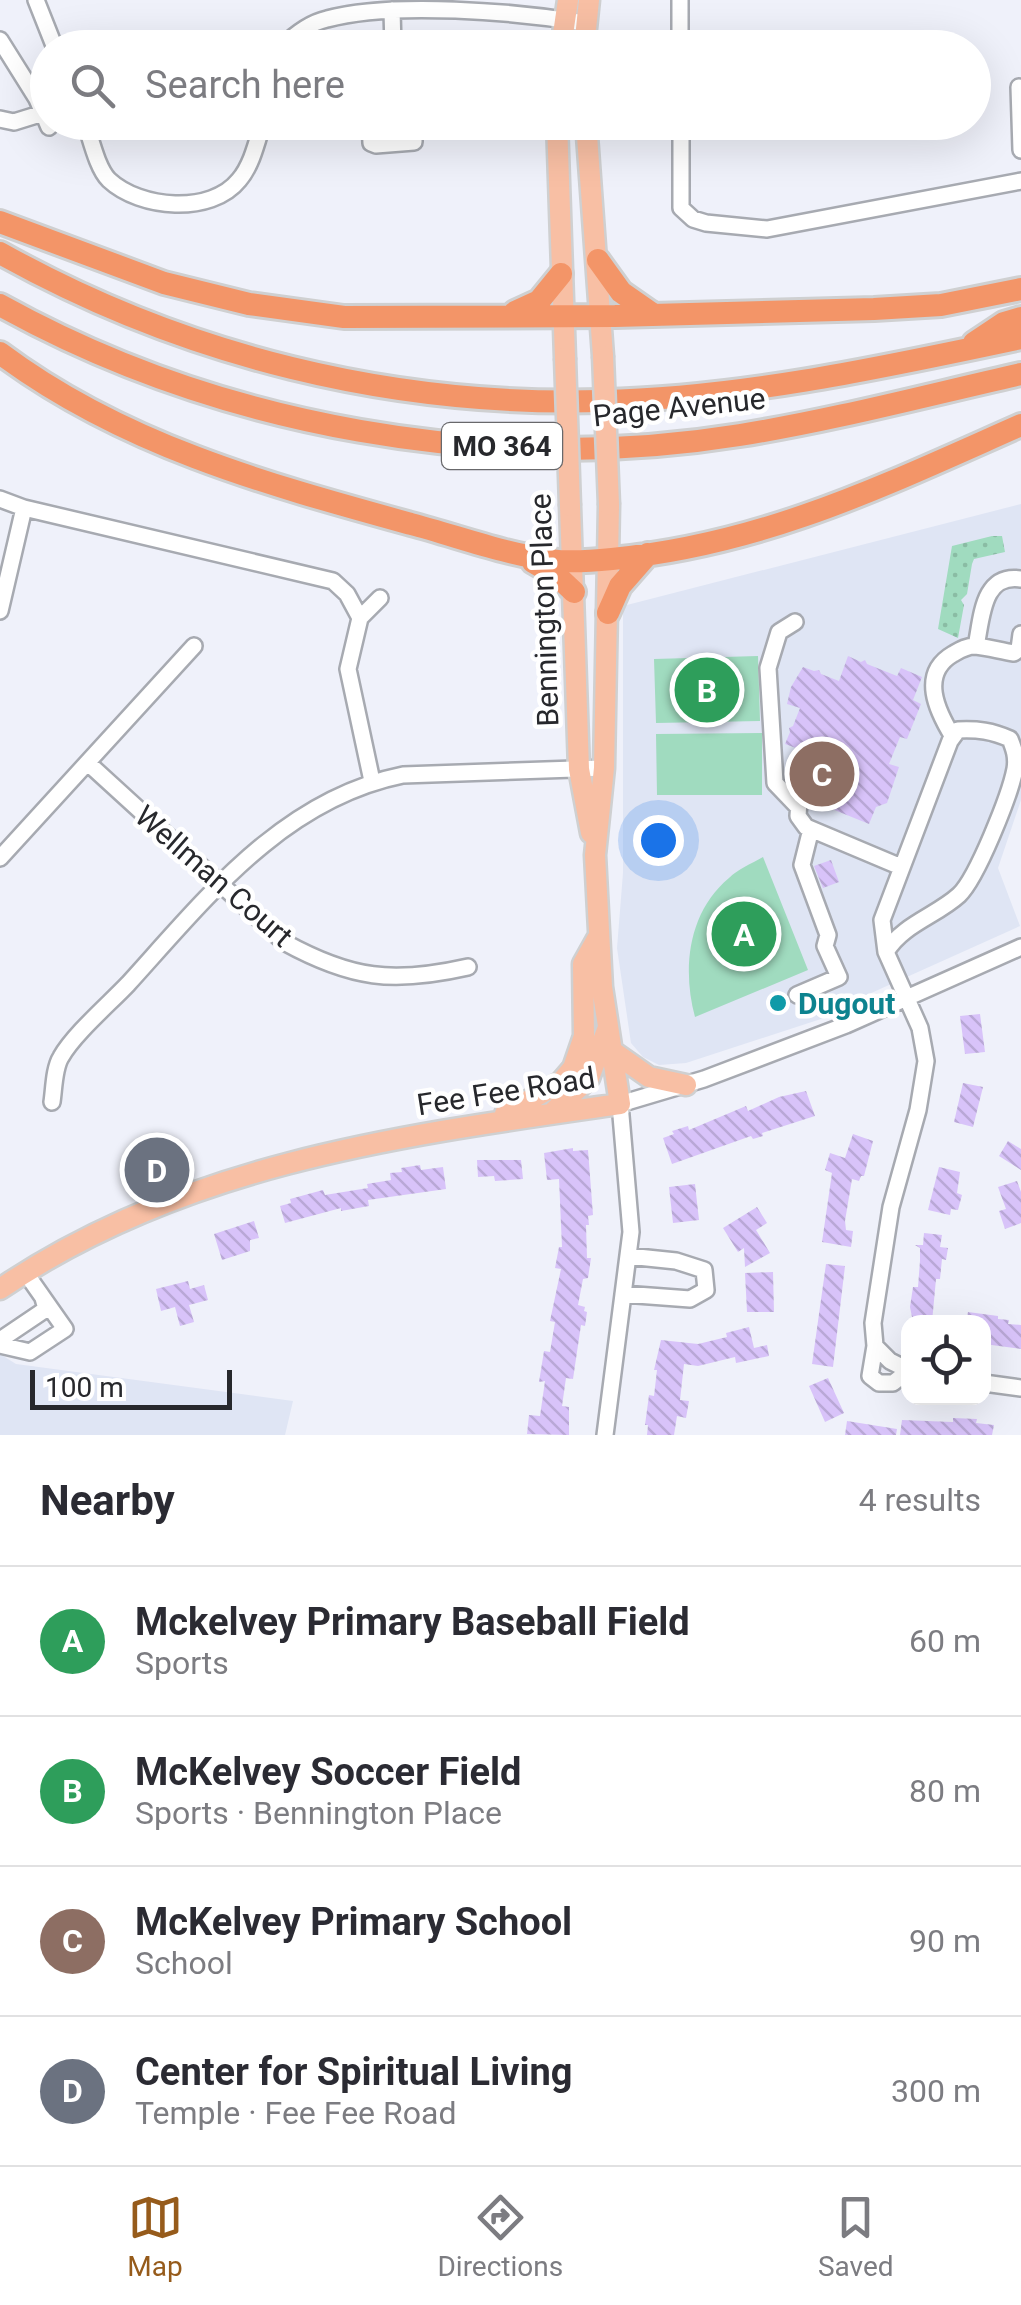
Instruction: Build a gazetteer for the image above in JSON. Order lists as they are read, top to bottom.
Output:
{
  "streets": {
    "highway": ["Page Avenue", "MO 364"],
    "main road": ["Bennington Place", "Fee Fee Road"],
    "street": ["Wellman Court"]
  },
  "crossings": [
    ["Bennington Place", "Fee Fee Road"]
  ],
  "places": ["Dugout"],
  "scale_bar": "100 m",
  "page": {
    "search": "Search here",
    "pins": [
      "B",
      "C",
      "A",
      "D"
    ],
    "scale": "100 m",
    "heading": ["Nearby", "4 results"],
    "list": [
      {
        "mark": "A",
        "name": "Mckelvey Primary Baseball Field",
        "note": "Sports",
        "value": "60 m"
      },
      {
        "mark": "B",
        "name": "McKelvey Soccer Field",
        "note": "Sports · Bennington Place",
        "value": "80 m"
      },
      {
        "mark": "C",
        "name": "McKelvey Primary School",
        "note": "School",
        "value": "90 m"
      },
      {
        "mark": "D",
        "name": "Center for Spiritual Living",
        "note": "Temple · Fee Fee Road",
        "value": "300 m"
      }
    ],
    "nav": ["Map", "Directions", "Saved"]
  }
}
